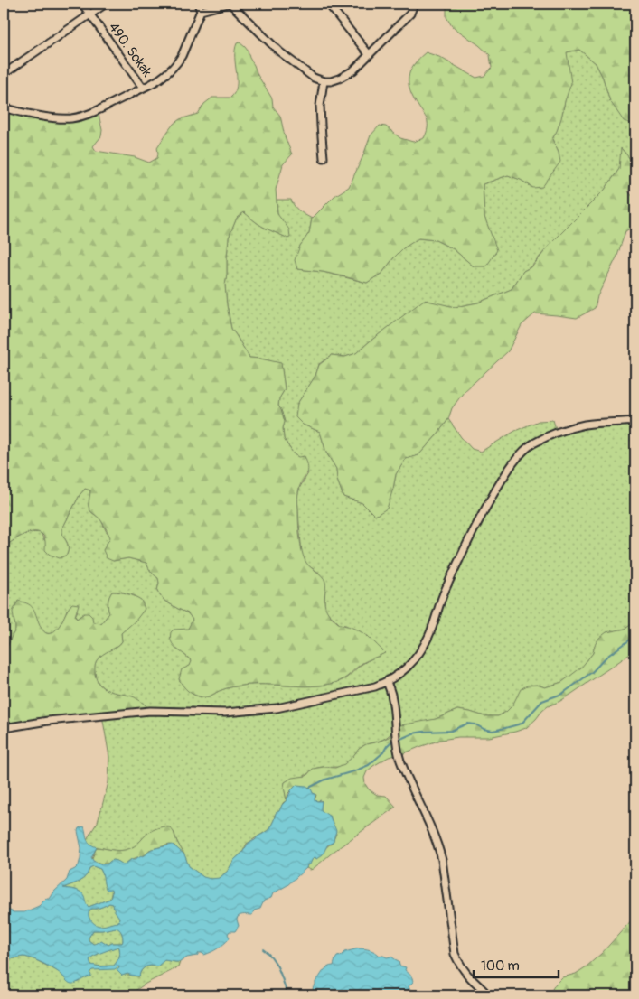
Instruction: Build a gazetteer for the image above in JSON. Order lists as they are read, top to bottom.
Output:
{
  "streets": {
    "street": ["490. Sokak"]
  },
  "scale_bar": "100 m"
}
